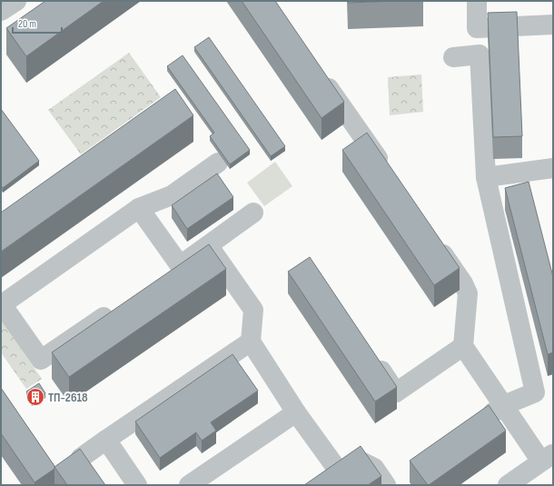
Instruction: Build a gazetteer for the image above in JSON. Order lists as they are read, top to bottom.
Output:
{
  "places": {
    "building": ["ТП-2618"]
  },
  "scale_bar": "20 m"
}
